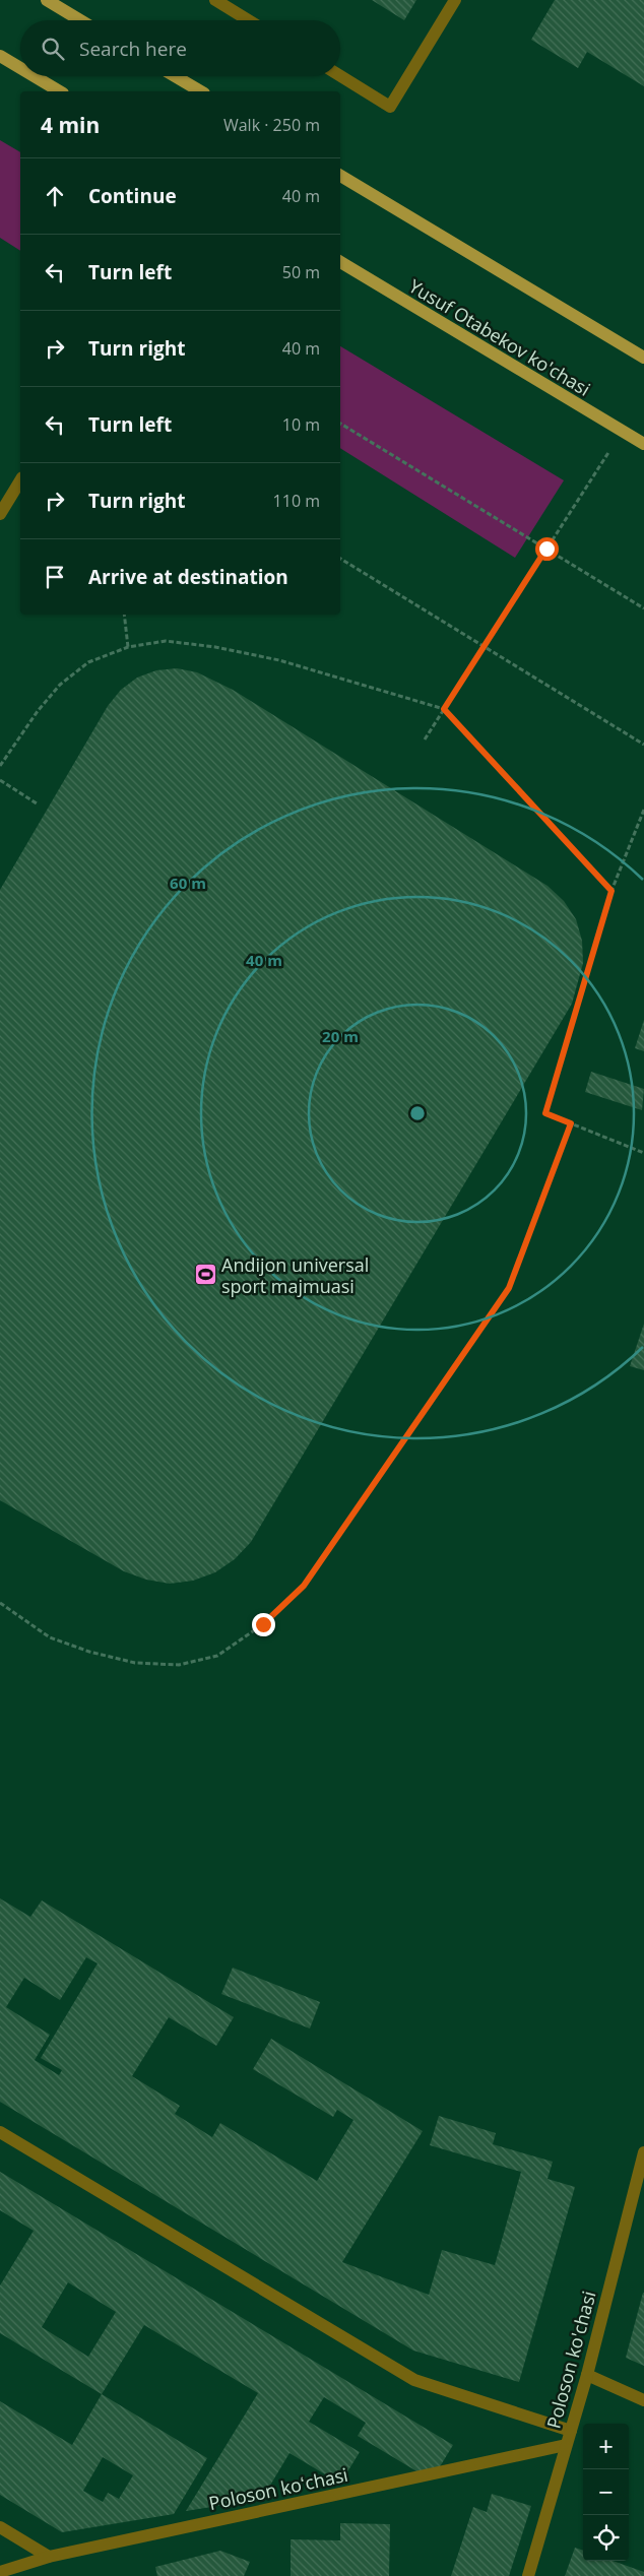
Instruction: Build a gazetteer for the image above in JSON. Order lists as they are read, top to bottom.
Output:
{
  "streets": {
    "main road": ["Yusuf Otabekov ko'chasi"],
    "street": ["Poloson ko'chasi", "Poloson koʻchasi"]
  },
  "crossings": [
    ["Poloson ko'chasi", "Poloson koʻchasi"]
  ],
  "places": {
    "sports": ["Andijon universal sport majmuasi"]
  },
  "page": {
    "search": "Search here",
    "heading": ["4 min", "Walk · 250 m"],
    "list": [
      ["Continue", "40 m"],
      ["Turn left", "50 m"],
      ["Turn right", "40 m"],
      ["Turn left", "10 m"],
      ["Turn right", "110 m"],
      "Arrive at destination"
    ],
    "map_buttons": ["+", "−"]
  },
  "rings": ["60 m", "40 m", "20 m"]
}
